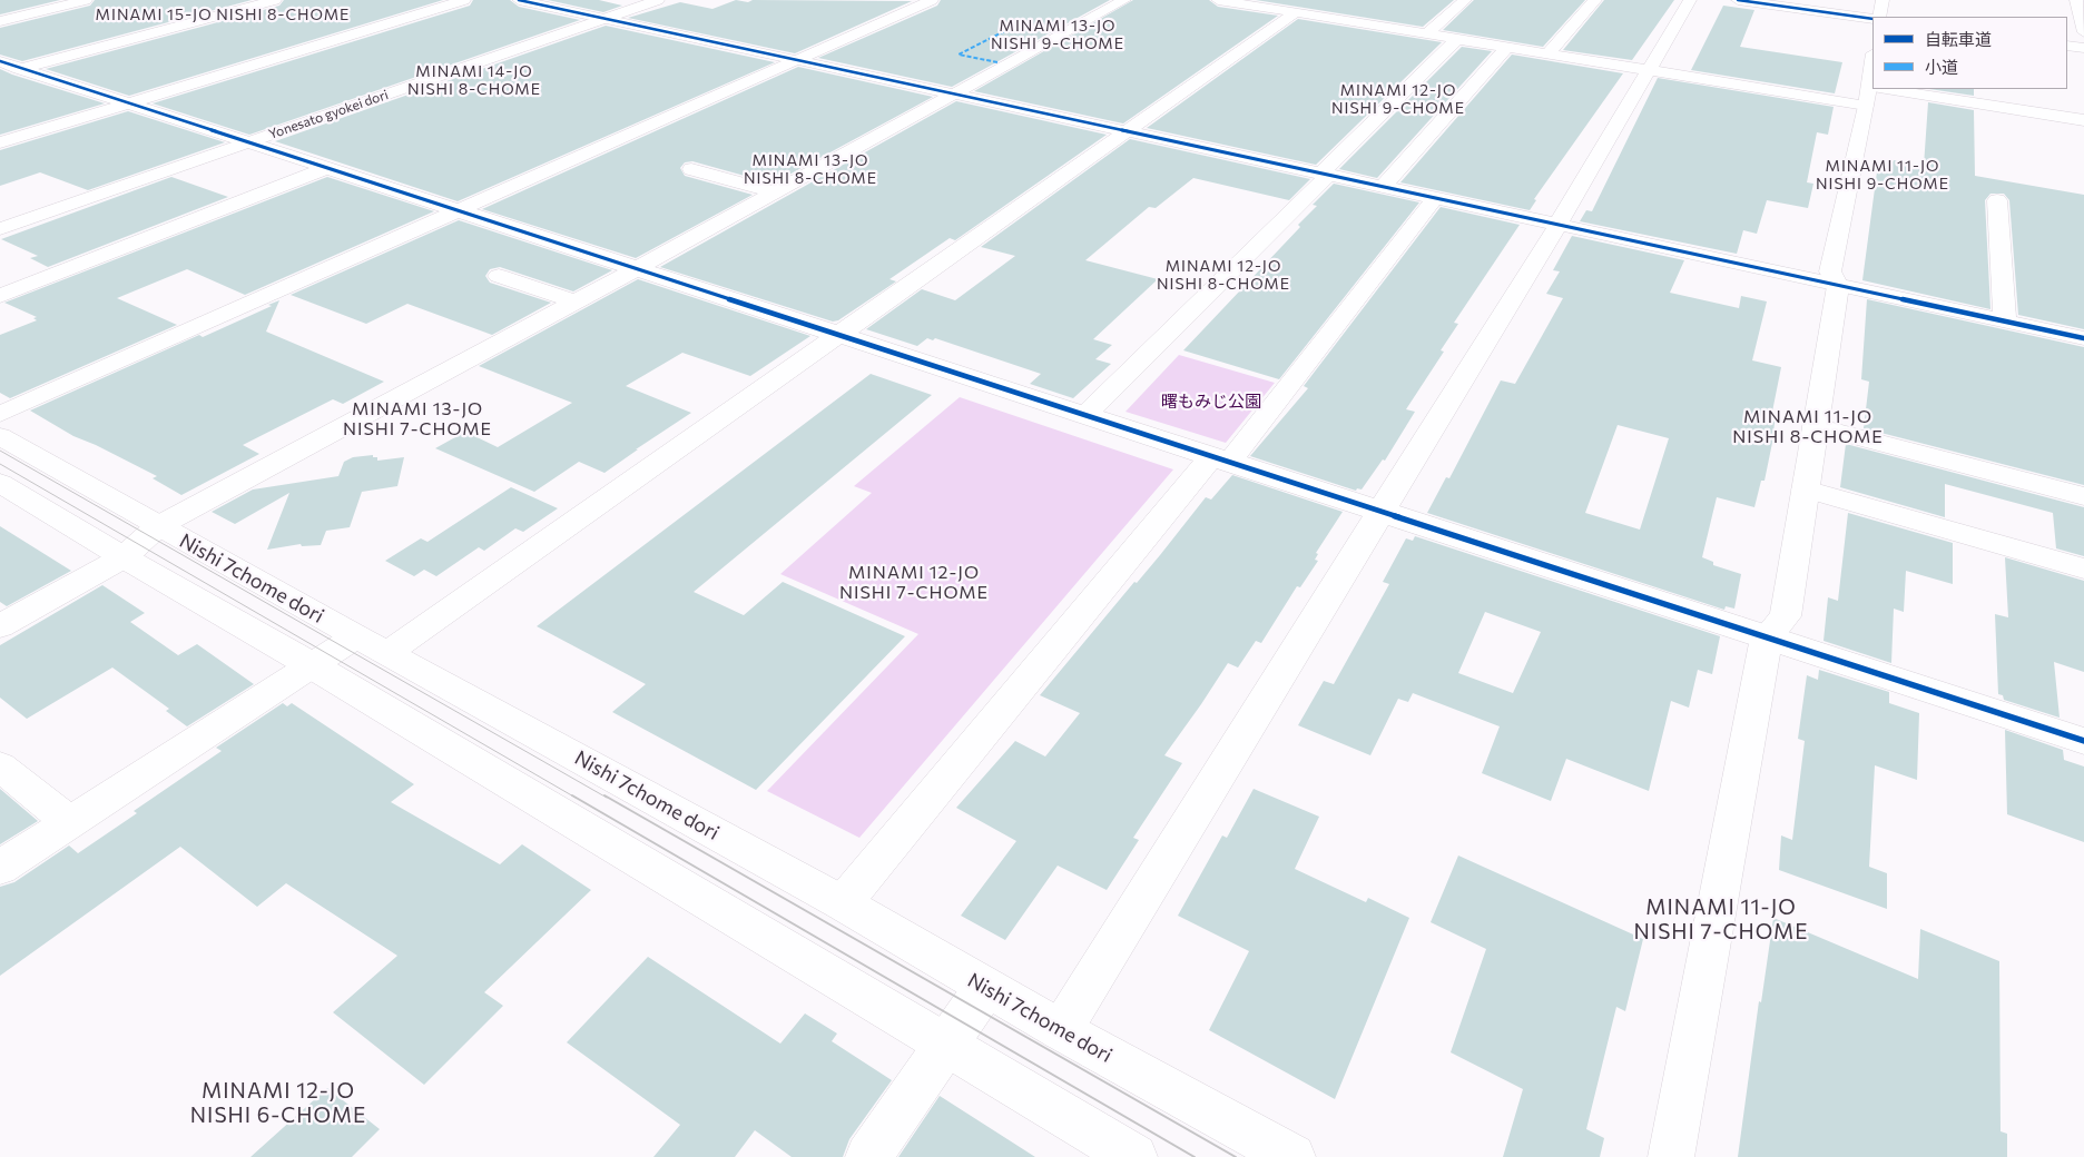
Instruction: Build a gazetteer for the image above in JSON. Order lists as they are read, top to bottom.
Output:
{
  "streets": {
    "main road": ["Yonesato gyokei dori", "Nishi 7chome dori"]
  },
  "districts": [
    "MINAMI 15-JO NISHI 8-CHOME",
    "MINAMI 13-JO NISHI 9-CHOME",
    "MINAMI 14-JO NISHI 8-CHOME",
    "MINAMI 12-JO NISHI 9-CHOME",
    "MINAMI 13-JO NISHI 8-CHOME",
    "MINAMI 11-JO NISHI 9-CHOME",
    "MINAMI 12-JO NISHI 8-CHOME",
    "MINAMI 13-JO NISHI 7-CHOME",
    "MINAMI 11-JO NISHI 8-CHOME",
    "MINAMI 12-JO NISHI 7-CHOME",
    "MINAMI 11-JO NISHI 7-CHOME",
    "MINAMI 12-JO NISHI 6-CHOME"
  ],
  "parks": ["曙もみじ公園"],
  "legend": ["自転車道", "小道"]
}
